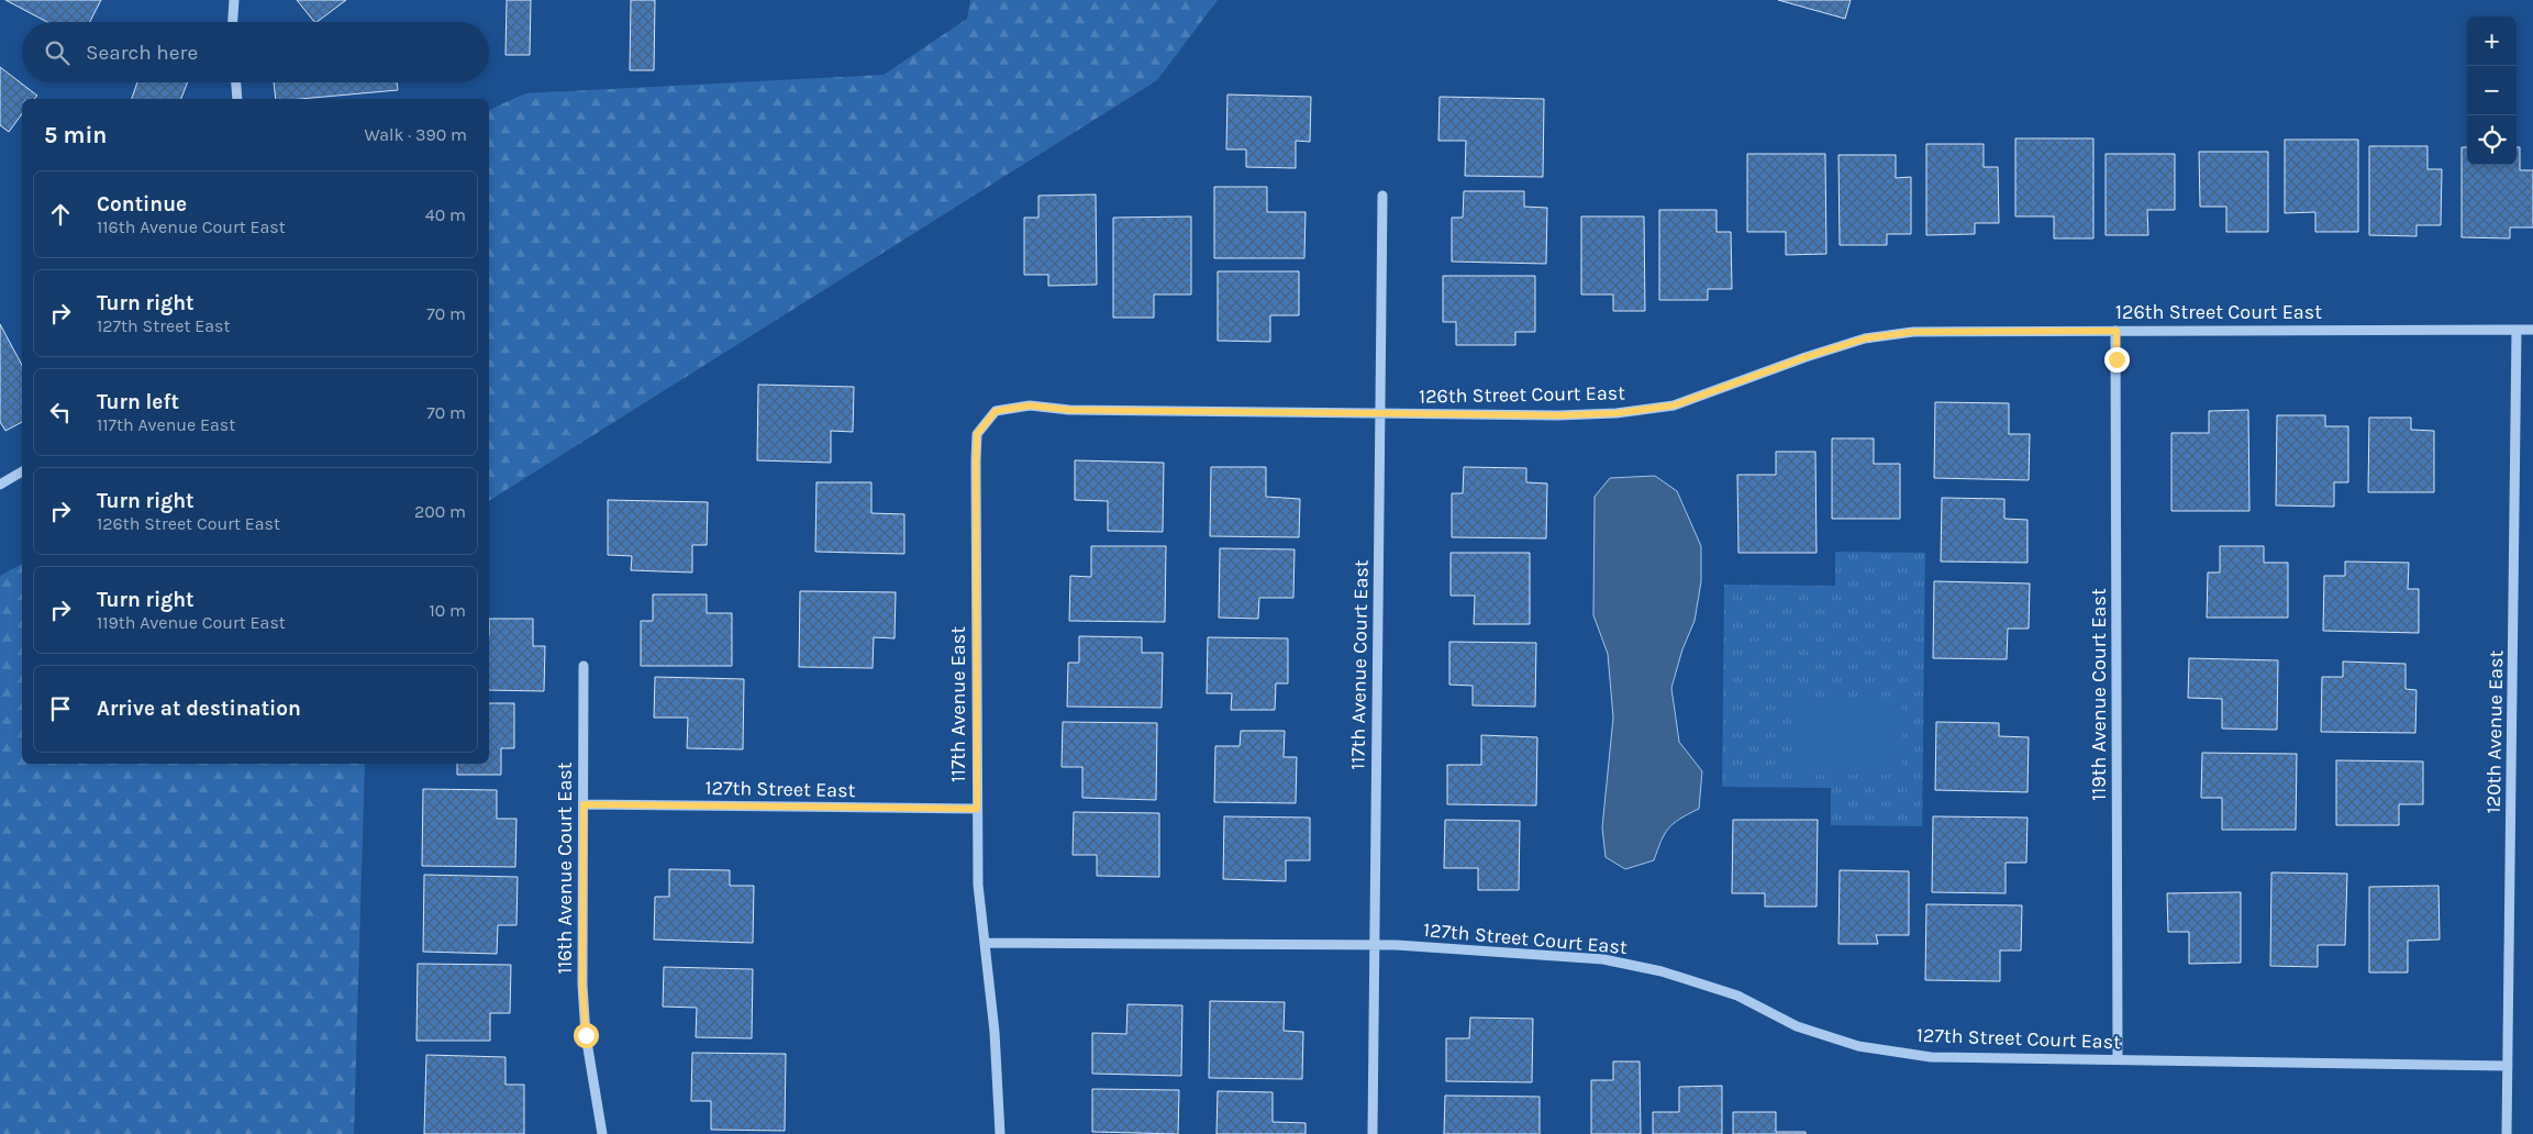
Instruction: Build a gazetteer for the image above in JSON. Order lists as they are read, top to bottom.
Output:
{
  "streets": {
    "street": [
      "126th Street Court East",
      "117th Avenue Court East",
      "119th Avenue Court East",
      "117th Avenue East",
      "120th Avenue East",
      "127th Street East",
      "116th Avenue Court East",
      "127th Street Court East"
    ]
  },
  "crossings": [
    ["126th Street Court East", "117th Avenue Court East"],
    ["126th Street Court East", "119th Avenue Court East"],
    ["126th Street Court East", "117th Avenue East"],
    ["126th Street Court East", "120th Avenue East"],
    ["117th Avenue Court East", "127th Street Court East"],
    ["119th Avenue Court East", "127th Street Court East"],
    ["117th Avenue East", "127th Street East"],
    ["117th Avenue East", "127th Street Court East"],
    ["120th Avenue East", "127th Street Court East"],
    ["127th Street East", "116th Avenue Court East"]
  ],
  "page": {
    "map_buttons": ["+", "−"],
    "search": "Search here",
    "heading": ["5 min", "Walk · 390 m"],
    "list": [
      ["Continue", "116th Avenue Court East", "40 m"],
      ["Turn right", "127th Street East", "70 m"],
      ["Turn left", "117th Avenue East", "70 m"],
      ["Turn right", "126th Street Court East", "200 m"],
      ["Turn right", "119th Avenue Court East", "10 m"],
      "Arrive at destination"
    ]
  }
}
